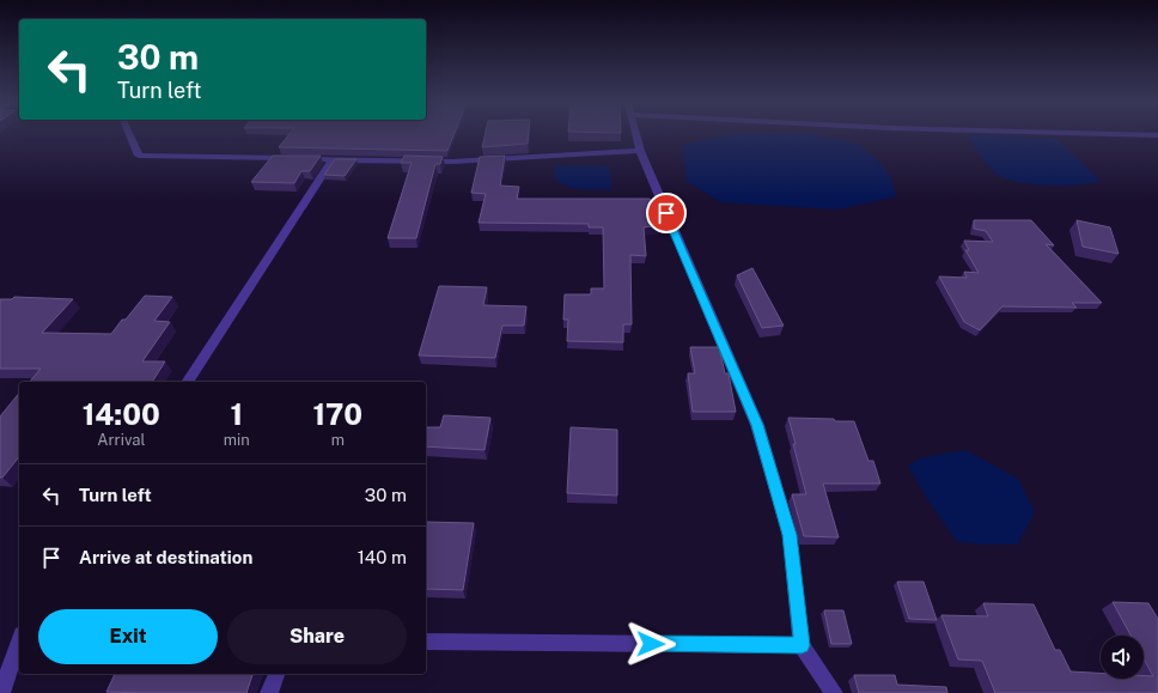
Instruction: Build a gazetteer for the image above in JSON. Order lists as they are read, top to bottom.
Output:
{
  "page": {
    "turn": ["30 m", "Turn left"],
    "eta": [
      "14:00",
      "Arrival",
      "1",
      "min",
      "170",
      "m"
    ],
    "list": [
      {
        "name": "Turn left",
        "value": "30 m"
      },
      {
        "name": "Arrive at destination",
        "value": "140 m"
      }
    ],
    "buttons": ["Exit", "Share"]
  }
}
